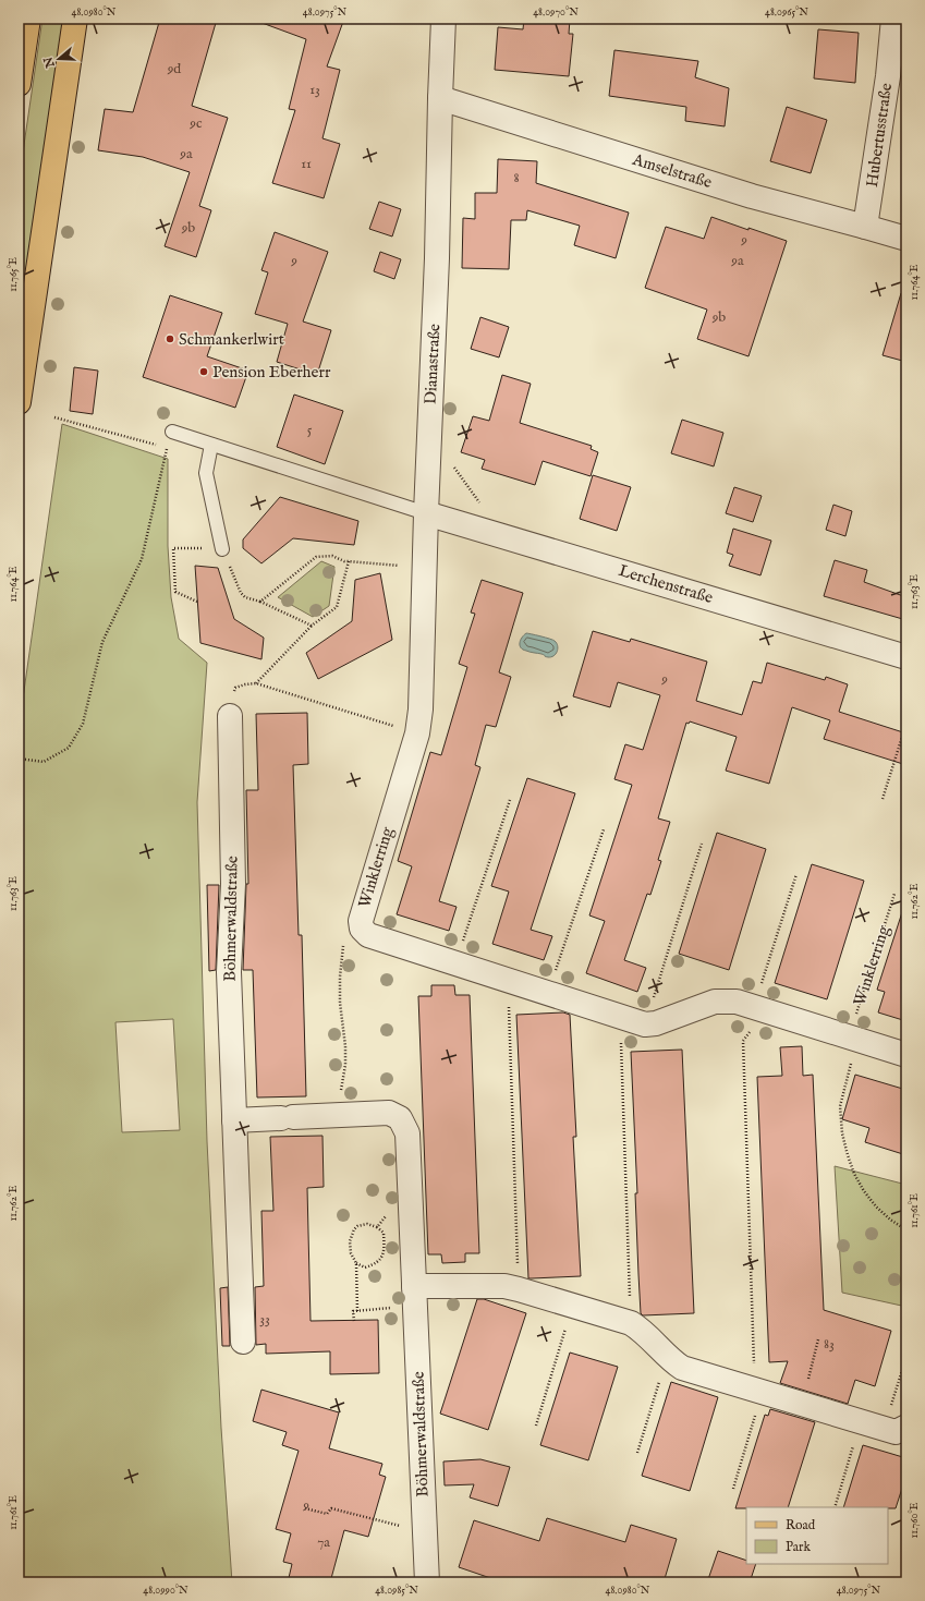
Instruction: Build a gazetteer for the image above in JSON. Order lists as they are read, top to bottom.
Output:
{
  "streets": {
    "street": [
      "Hubertusstraße",
      "Amselstraße",
      "Dianastraße",
      "Lerchenstraße",
      "Winklerring",
      "Böhmerwaldstraße"
    ]
  },
  "crossings": [
    ["Hubertusstraße", "Amselstraße"],
    ["Amselstraße", "Dianastraße"],
    ["Dianastraße", "Lerchenstraße"],
    ["Dianastraße", "Winklerring"]
  ],
  "places": ["Schmankerlwirt", "Pension Eberherr"],
  "house_numbers": [
    "9d",
    "13",
    "9c",
    "9a",
    "11",
    "8",
    "9b",
    "9",
    "9",
    "9a",
    "9b",
    "5",
    "9",
    "33",
    "83",
    "9",
    "7a"
  ],
  "legend": ["Road", "Park"],
  "north": "left",
  "coordinates": [
    "48.0980°N",
    "48.0975°N",
    "48.0970°N",
    "48.0965°N",
    "11.765°E",
    "11.764°E",
    "11.763°E",
    "11.762°E",
    "11.761°E",
    "11.760°E",
    "48.0990°N",
    "48.0985°N"
  ]
}
